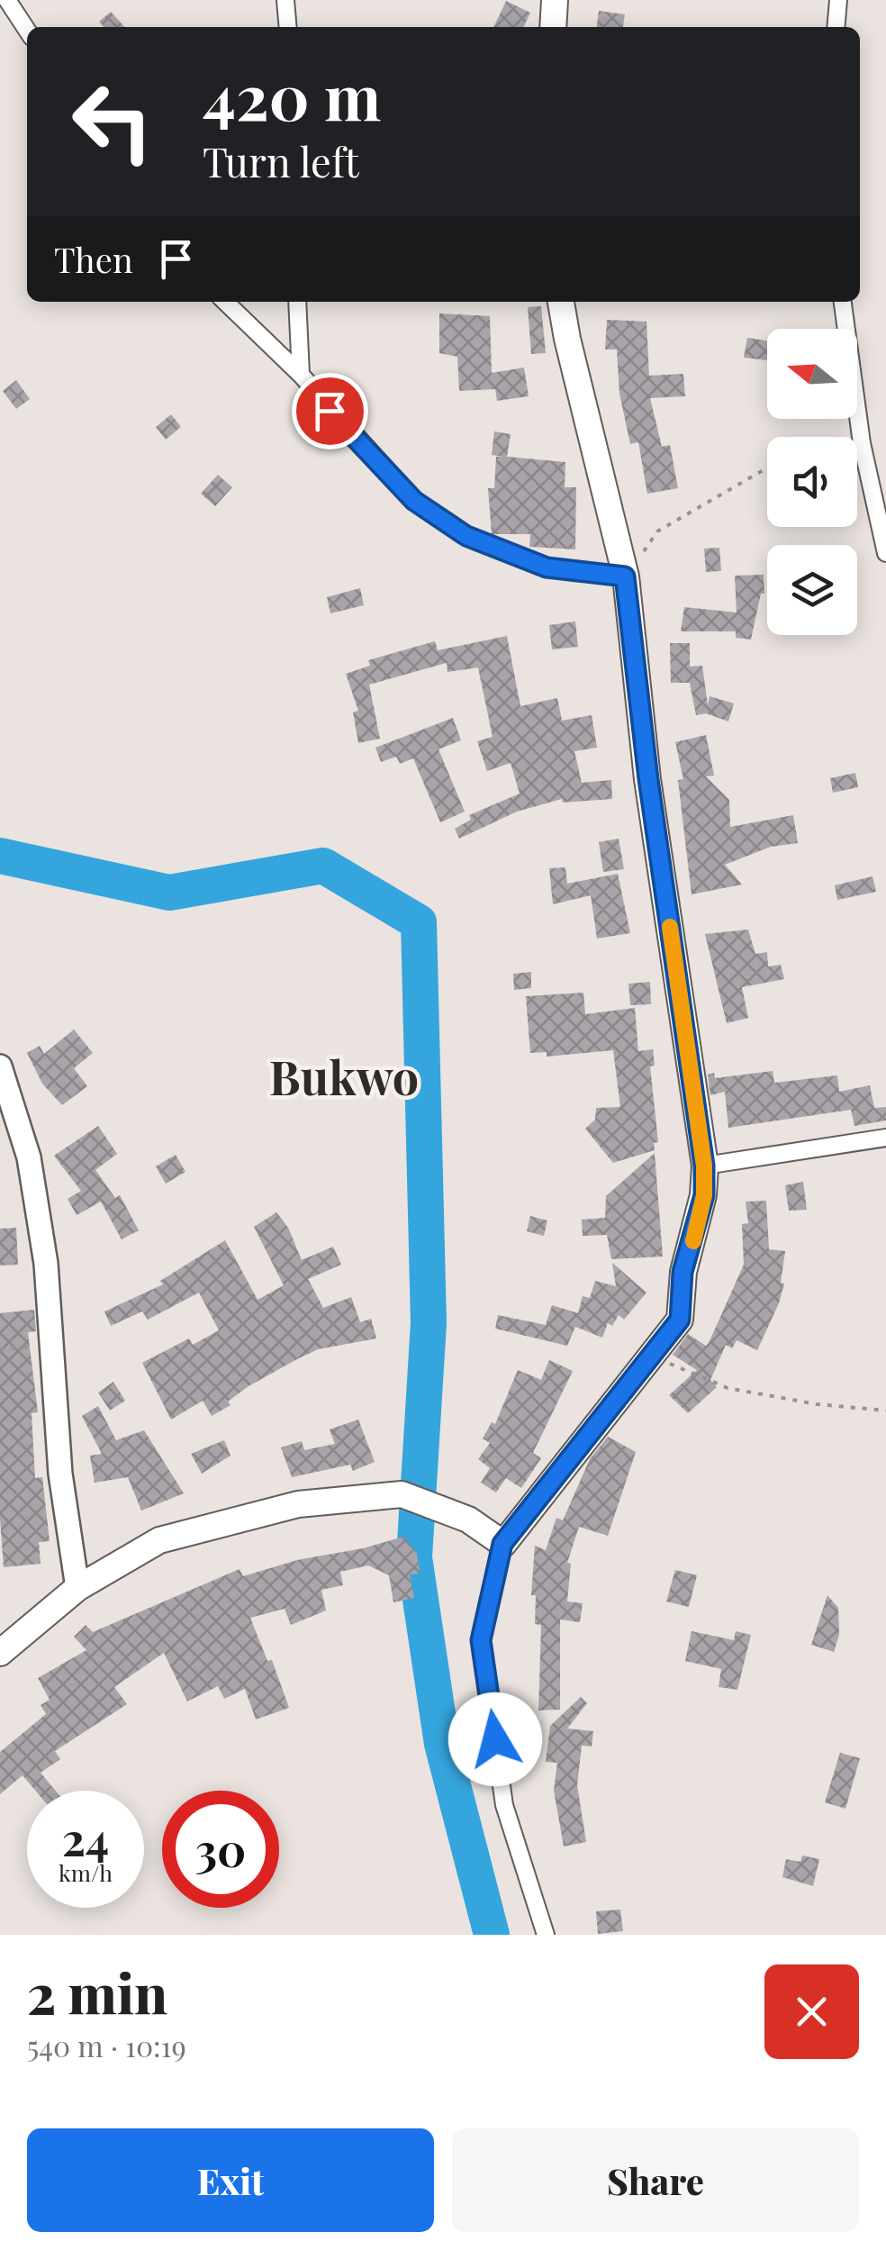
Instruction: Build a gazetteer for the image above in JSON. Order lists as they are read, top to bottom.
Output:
{
  "districts": ["Bukwo"],
  "north": "left",
  "page": {
    "turn": ["420 m", "Turn left"],
    "then": "Then",
    "speed": "24 km/h",
    "limit": "30",
    "heading": ["2 min", "540 m · 10:19"],
    "buttons": ["Exit", "Share"]
  }
}
